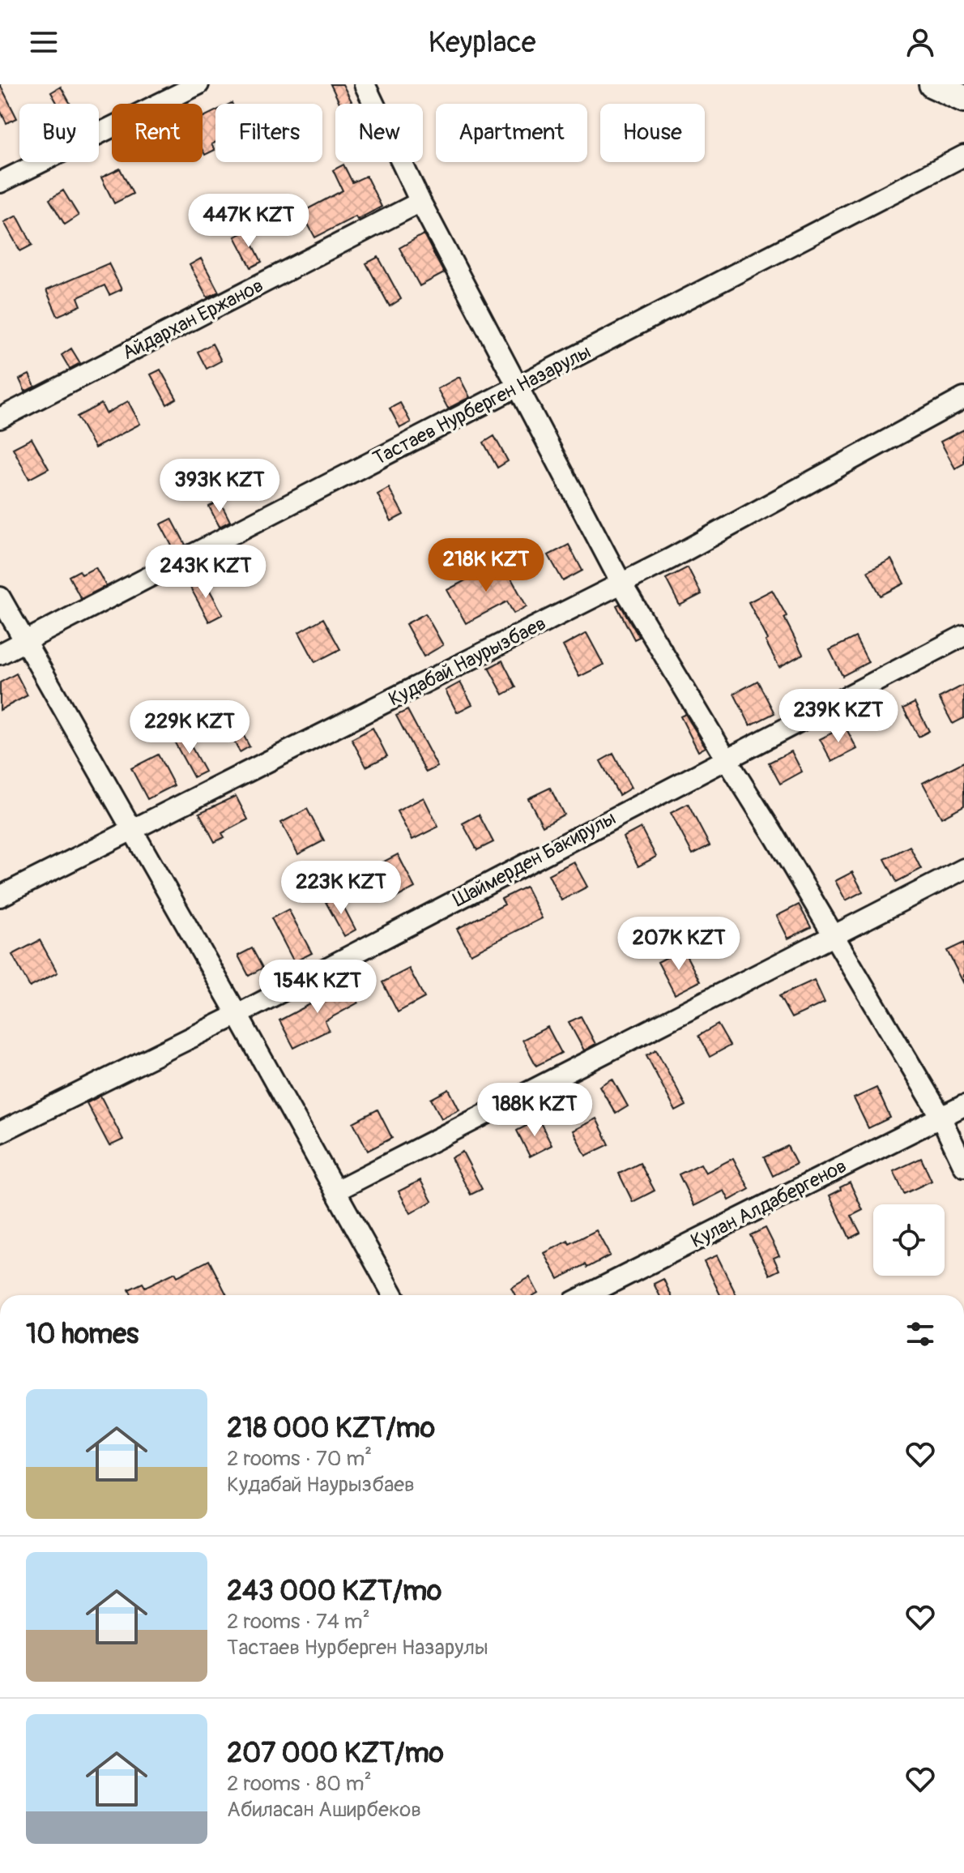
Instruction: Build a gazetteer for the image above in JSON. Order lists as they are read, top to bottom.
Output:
{
  "streets": {
    "street": [
      "Айдархан Ержанов",
      "Тастаев Нурберген Назарулы",
      "Кудабай Наурызбаев",
      "Шаймерден Бакирулы",
      "Кулан Алдабергенов"
    ]
  },
  "page": {
    "header": "Keyplace",
    "chip": [
      "Buy",
      "Rent",
      "Filters",
      "New",
      "Apartment",
      "House"
    ],
    "price": [
      "447K KZT",
      "393K KZT",
      "218K KZT",
      "243K KZT",
      "239K KZT",
      "229K KZT",
      "223K KZT",
      "207K KZT",
      "154K KZT",
      "188K KZT"
    ],
    "heading": "10 homes",
    "list": [
      {
        "name": "218 000 KZT/mo",
        "note": "2 rooms · 70 m² · Кудабай Наурызбаев"
      },
      {
        "name": "243 000 KZT/mo",
        "note": "2 rooms · 74 m² · Тастаев Нурберген Назарулы"
      },
      {
        "name": "207 000 KZT/mo",
        "note": "2 rooms · 80 m² · Абиласан Аширбеков"
      }
    ]
  }
}
